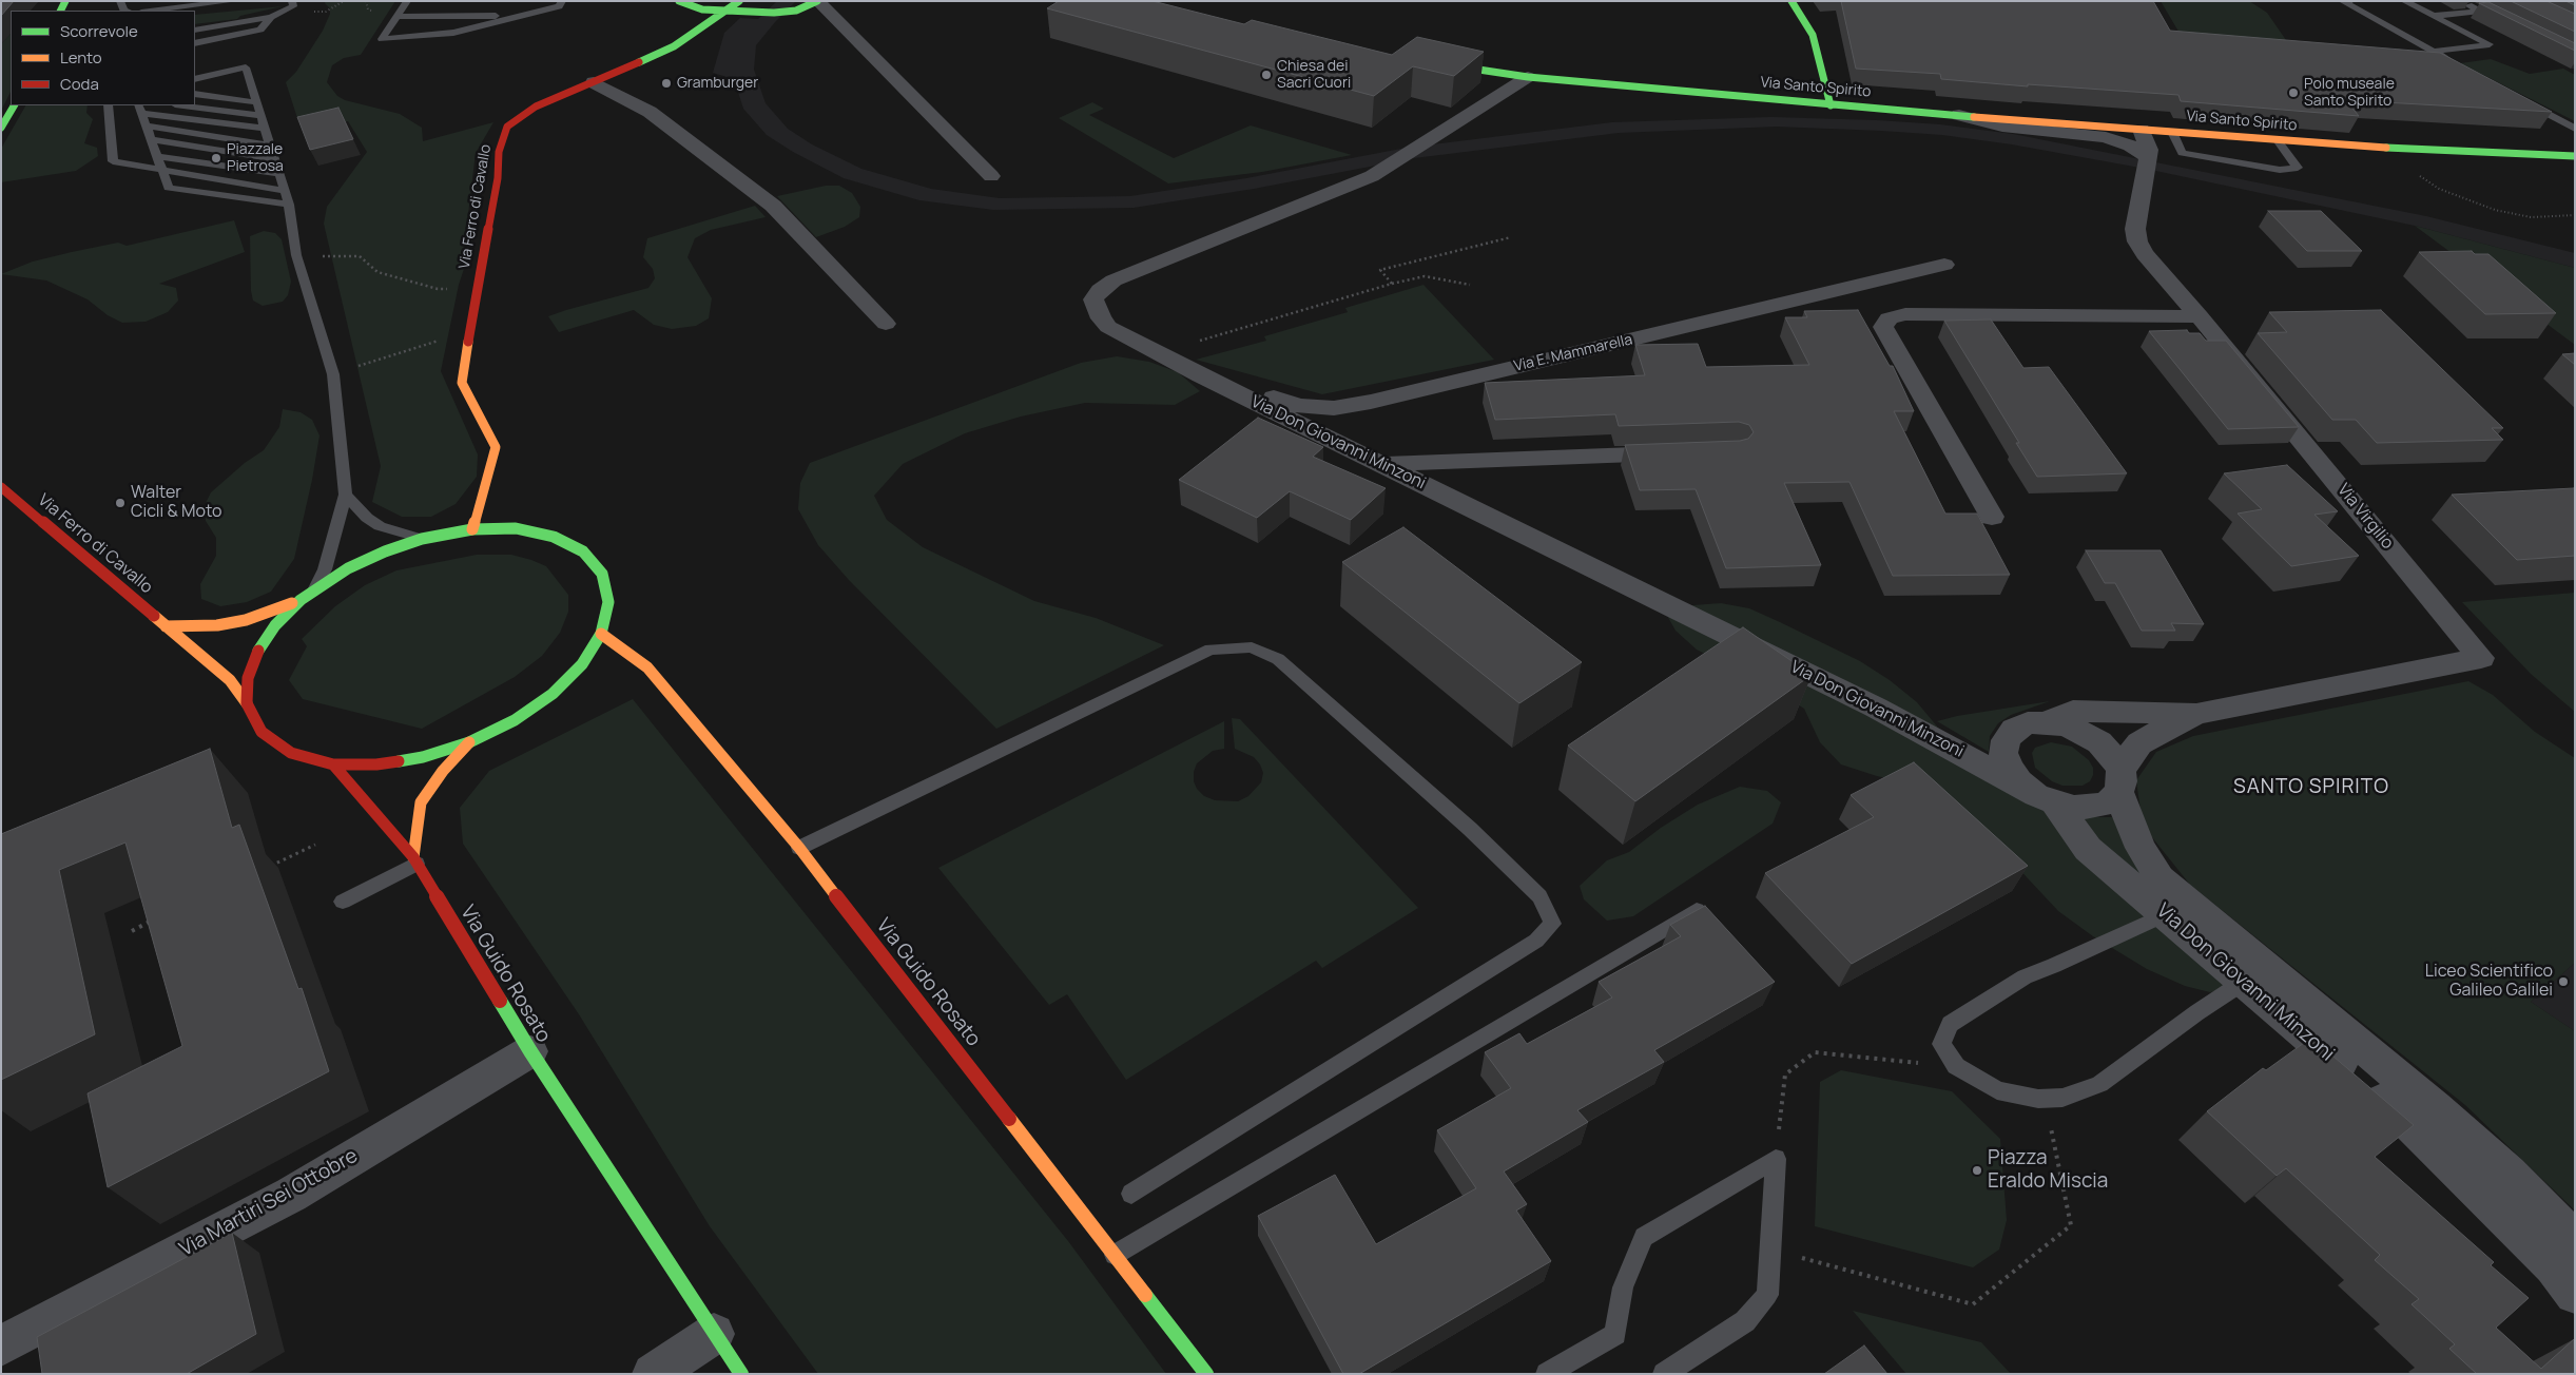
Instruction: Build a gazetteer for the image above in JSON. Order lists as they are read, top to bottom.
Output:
{
  "streets": {
    "street": [
      "Via Santo Spirito",
      "Via Ferro di Cavallo",
      "Via E. Mammarella",
      "Via Don Giovanni Minzoni",
      "Via Virgilio",
      "Via Guido Rosato",
      "Via Martiri Sei Ottobre"
    ]
  },
  "crossings": [
    ["Via Santo Spirito", "Via Don Giovanni Minzoni"],
    ["Via Santo Spirito", "Via Virgilio"],
    ["Via Ferro di Cavallo", "Via Guido Rosato"],
    ["Via E. Mammarella", "Via Don Giovanni Minzoni"],
    ["Via Don Giovanni Minzoni", "Via Virgilio"],
    ["Via Guido Rosato", "Via Martiri Sei Ottobre"]
  ],
  "districts": ["SANTO SPIRITO"],
  "places": [
    "Chiesa dei Sacri Cuori",
    "Gramburger",
    "Polo museale Santo Spirito",
    "Piazzale Pietrosa",
    "Walter Cicli & Moto",
    "Liceo Scientifico Galileo Galilei",
    "Piazza Eraldo Miscia"
  ],
  "legend": ["Scorrevole", "Lento", "Coda"]
}
